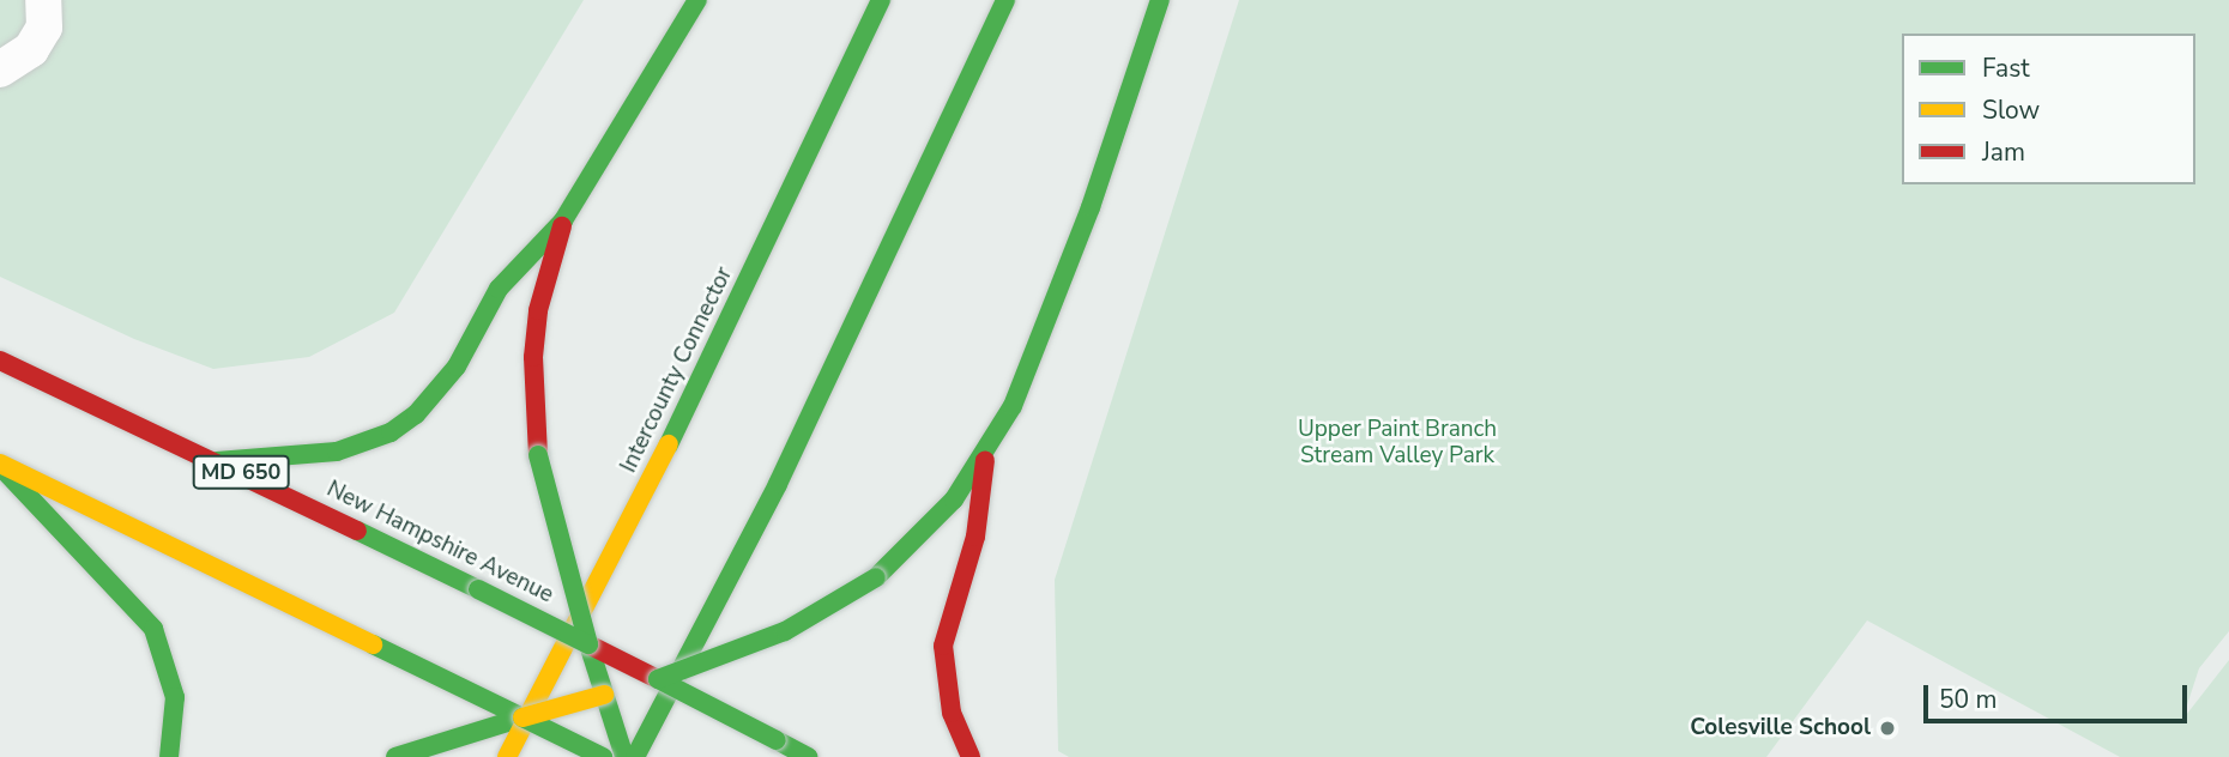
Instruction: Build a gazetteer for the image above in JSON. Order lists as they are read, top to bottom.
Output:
{
  "streets": {
    "main road": ["Intercounty Connector", "MD 650", "New Hampshire Avenue"]
  },
  "parks": ["Upper Paint Branch Stream Valley Park"],
  "places": ["Colesville School"],
  "legend": ["Fast", "Slow", "Jam"],
  "scale_bar": "50 m"
}
